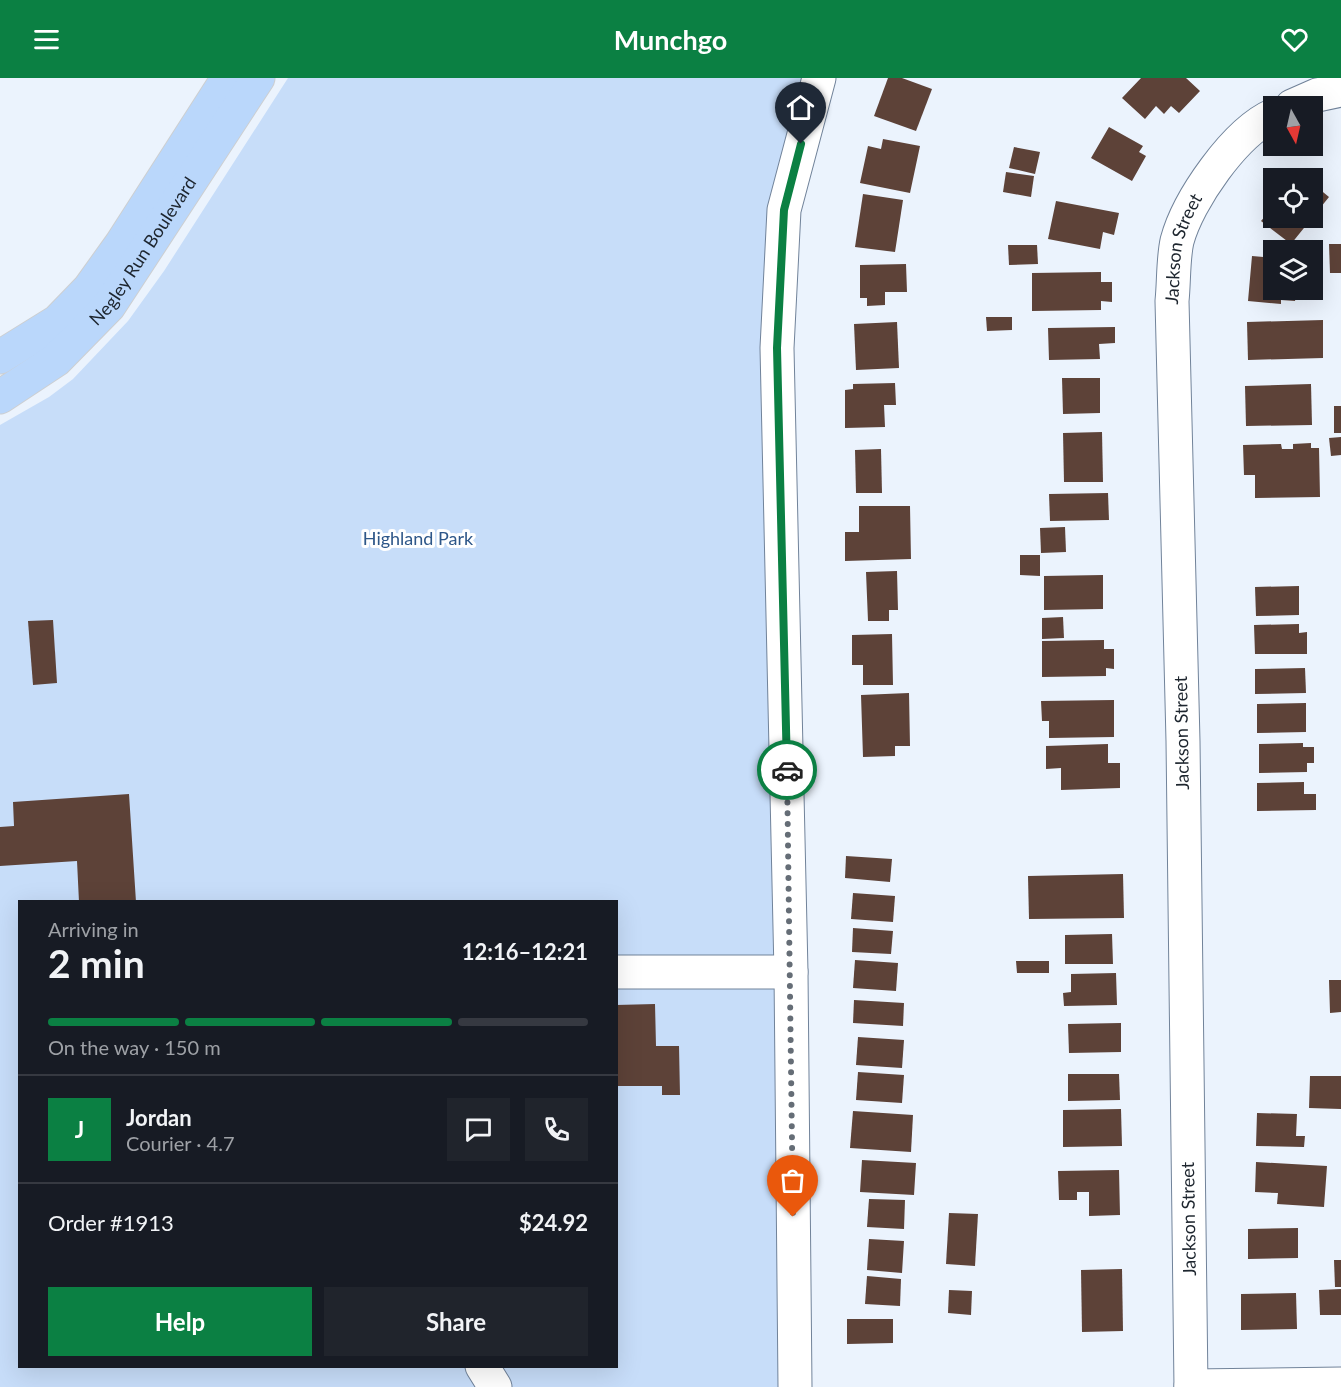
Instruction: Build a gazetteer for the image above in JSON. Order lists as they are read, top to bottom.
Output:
{
  "streets": {
    "main road": ["Negley Run Boulevard"],
    "street": ["Jackson Street"]
  },
  "parks": ["Highland Park"],
  "north": "bottom",
  "page": {
    "header": "Munchgo",
    "heading": ["2 min", "Arriving in", "12:16–12:21"],
    "panel": [
      "Jordan",
      "Courier · 4.7",
      "Order #1913",
      "$24.92"
    ],
    "bar": "On the way · 150 m",
    "round": "J",
    "buttons": ["Help", "Share"]
  }
}
